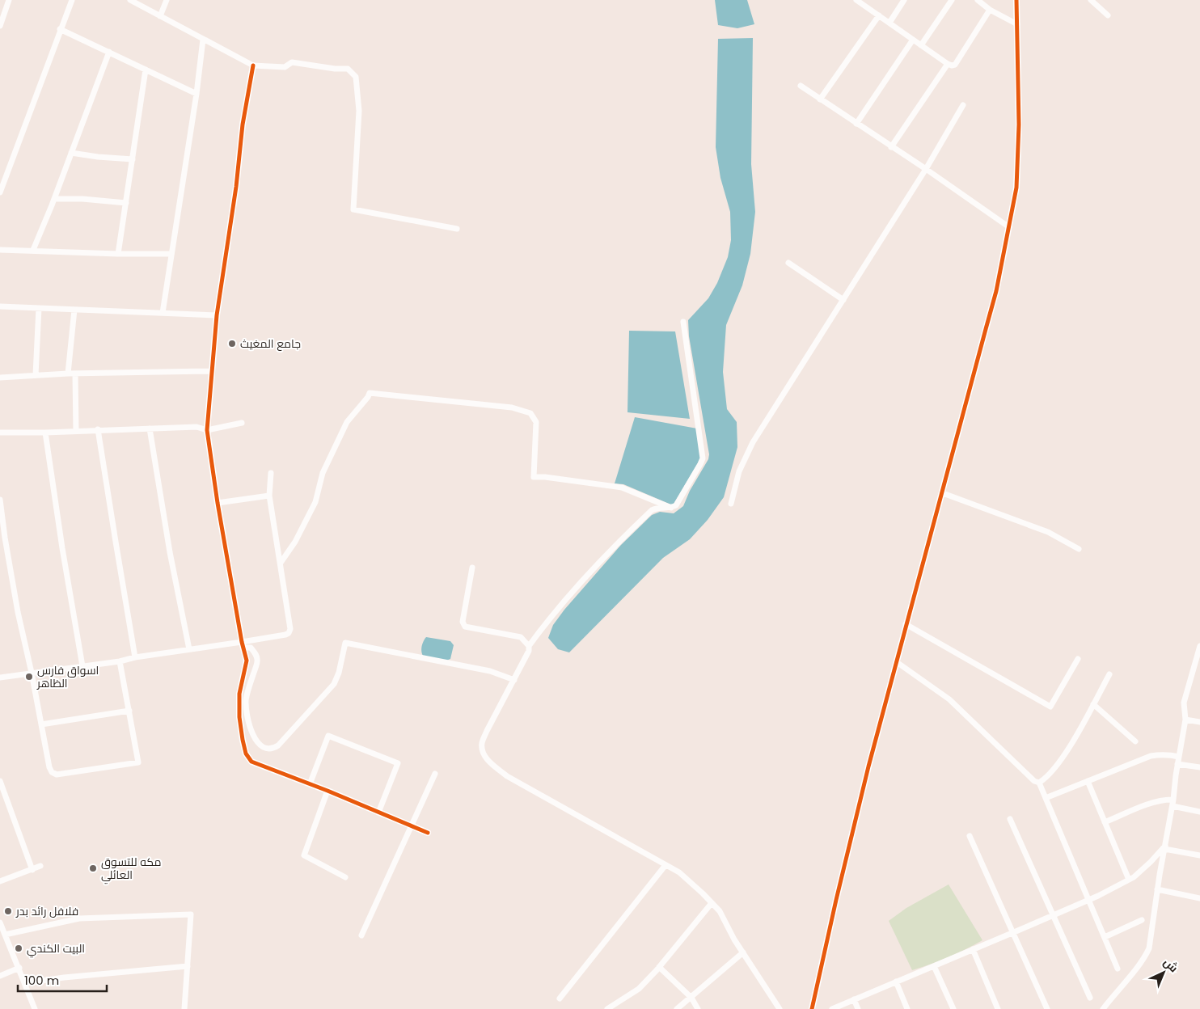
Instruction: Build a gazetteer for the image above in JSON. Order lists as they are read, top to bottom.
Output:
{
  "places": [
    "جامع المغيث",
    "اسواق فارس الظاهر",
    "مكه للتسوق العائلي",
    "فلافل رائد بدر",
    "البيت الكندي"
  ],
  "scale_bar": "100 m",
  "north": "top right"
}
